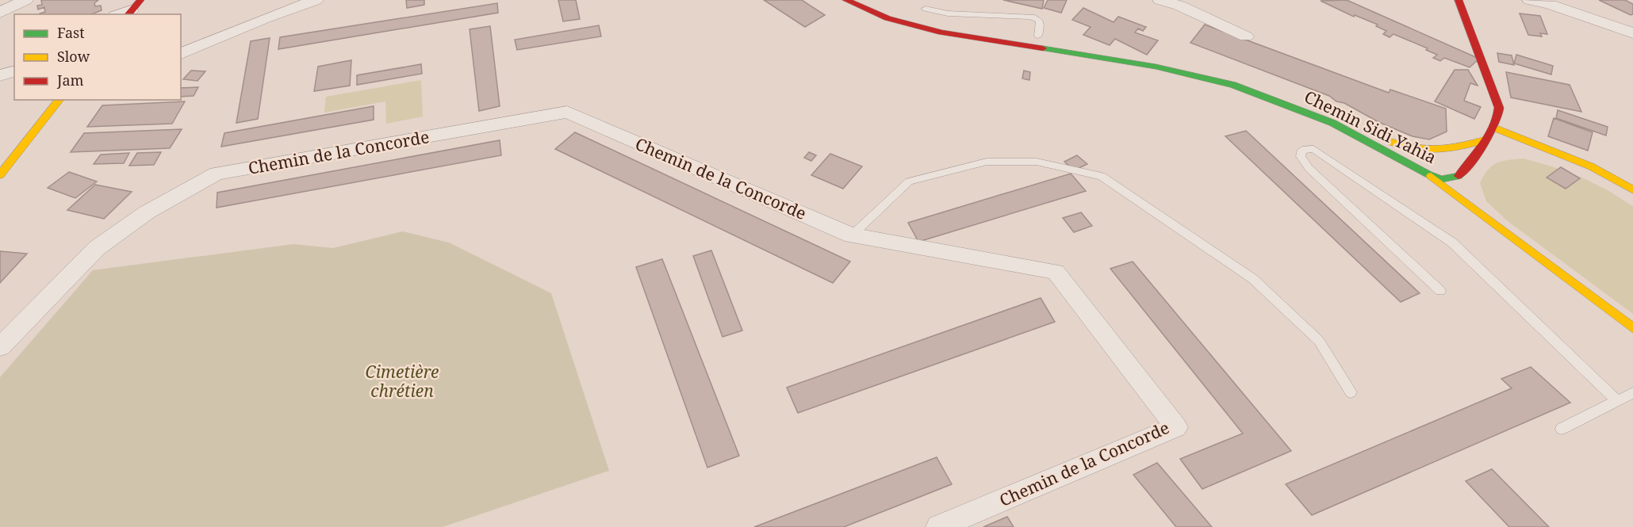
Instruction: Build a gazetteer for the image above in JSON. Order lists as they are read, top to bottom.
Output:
{
  "streets": {
    "main road": ["Chemin Sidi Yahia"],
    "street": ["Chemin de la Concorde"]
  },
  "parks": ["Cimetière chrétien"],
  "legend": ["Fast", "Slow", "Jam"]
}
